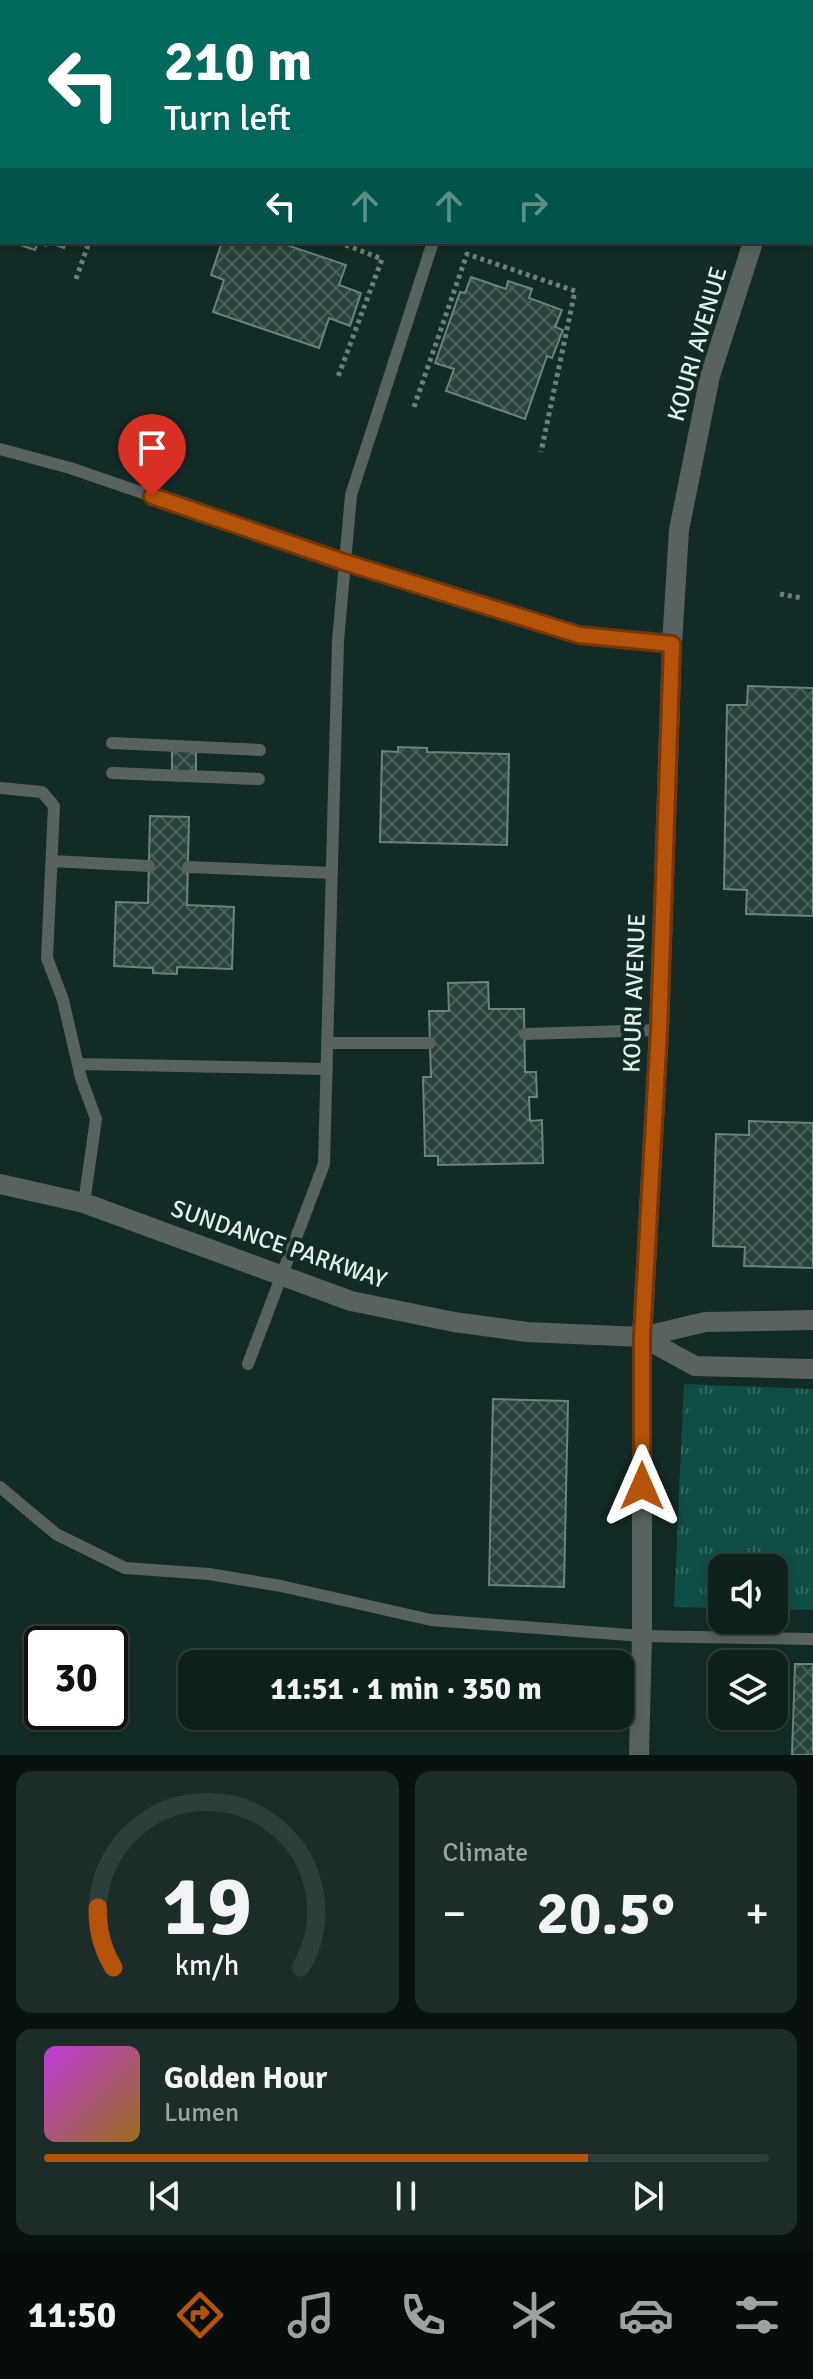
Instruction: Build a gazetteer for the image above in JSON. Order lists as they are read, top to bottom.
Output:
{
  "streets": {
    "street": ["KOURI AVENUE", "SUNDANCE PARKWAY"]
  },
  "crossings": [
    ["KOURI AVENUE", "SUNDANCE PARKWAY"]
  ],
  "page": {
    "turn": ["210 m", "Turn left"],
    "limit": "30",
    "trip": "11:51 · 1 min · 350 m",
    "tile": "Climate",
    "heat": ["−", "20.5°", "+"],
    "song": ["Golden Hour", "Lumen"],
    "tabs": "11:50",
    "gauge": ["19", "km/h"]
  }
}
